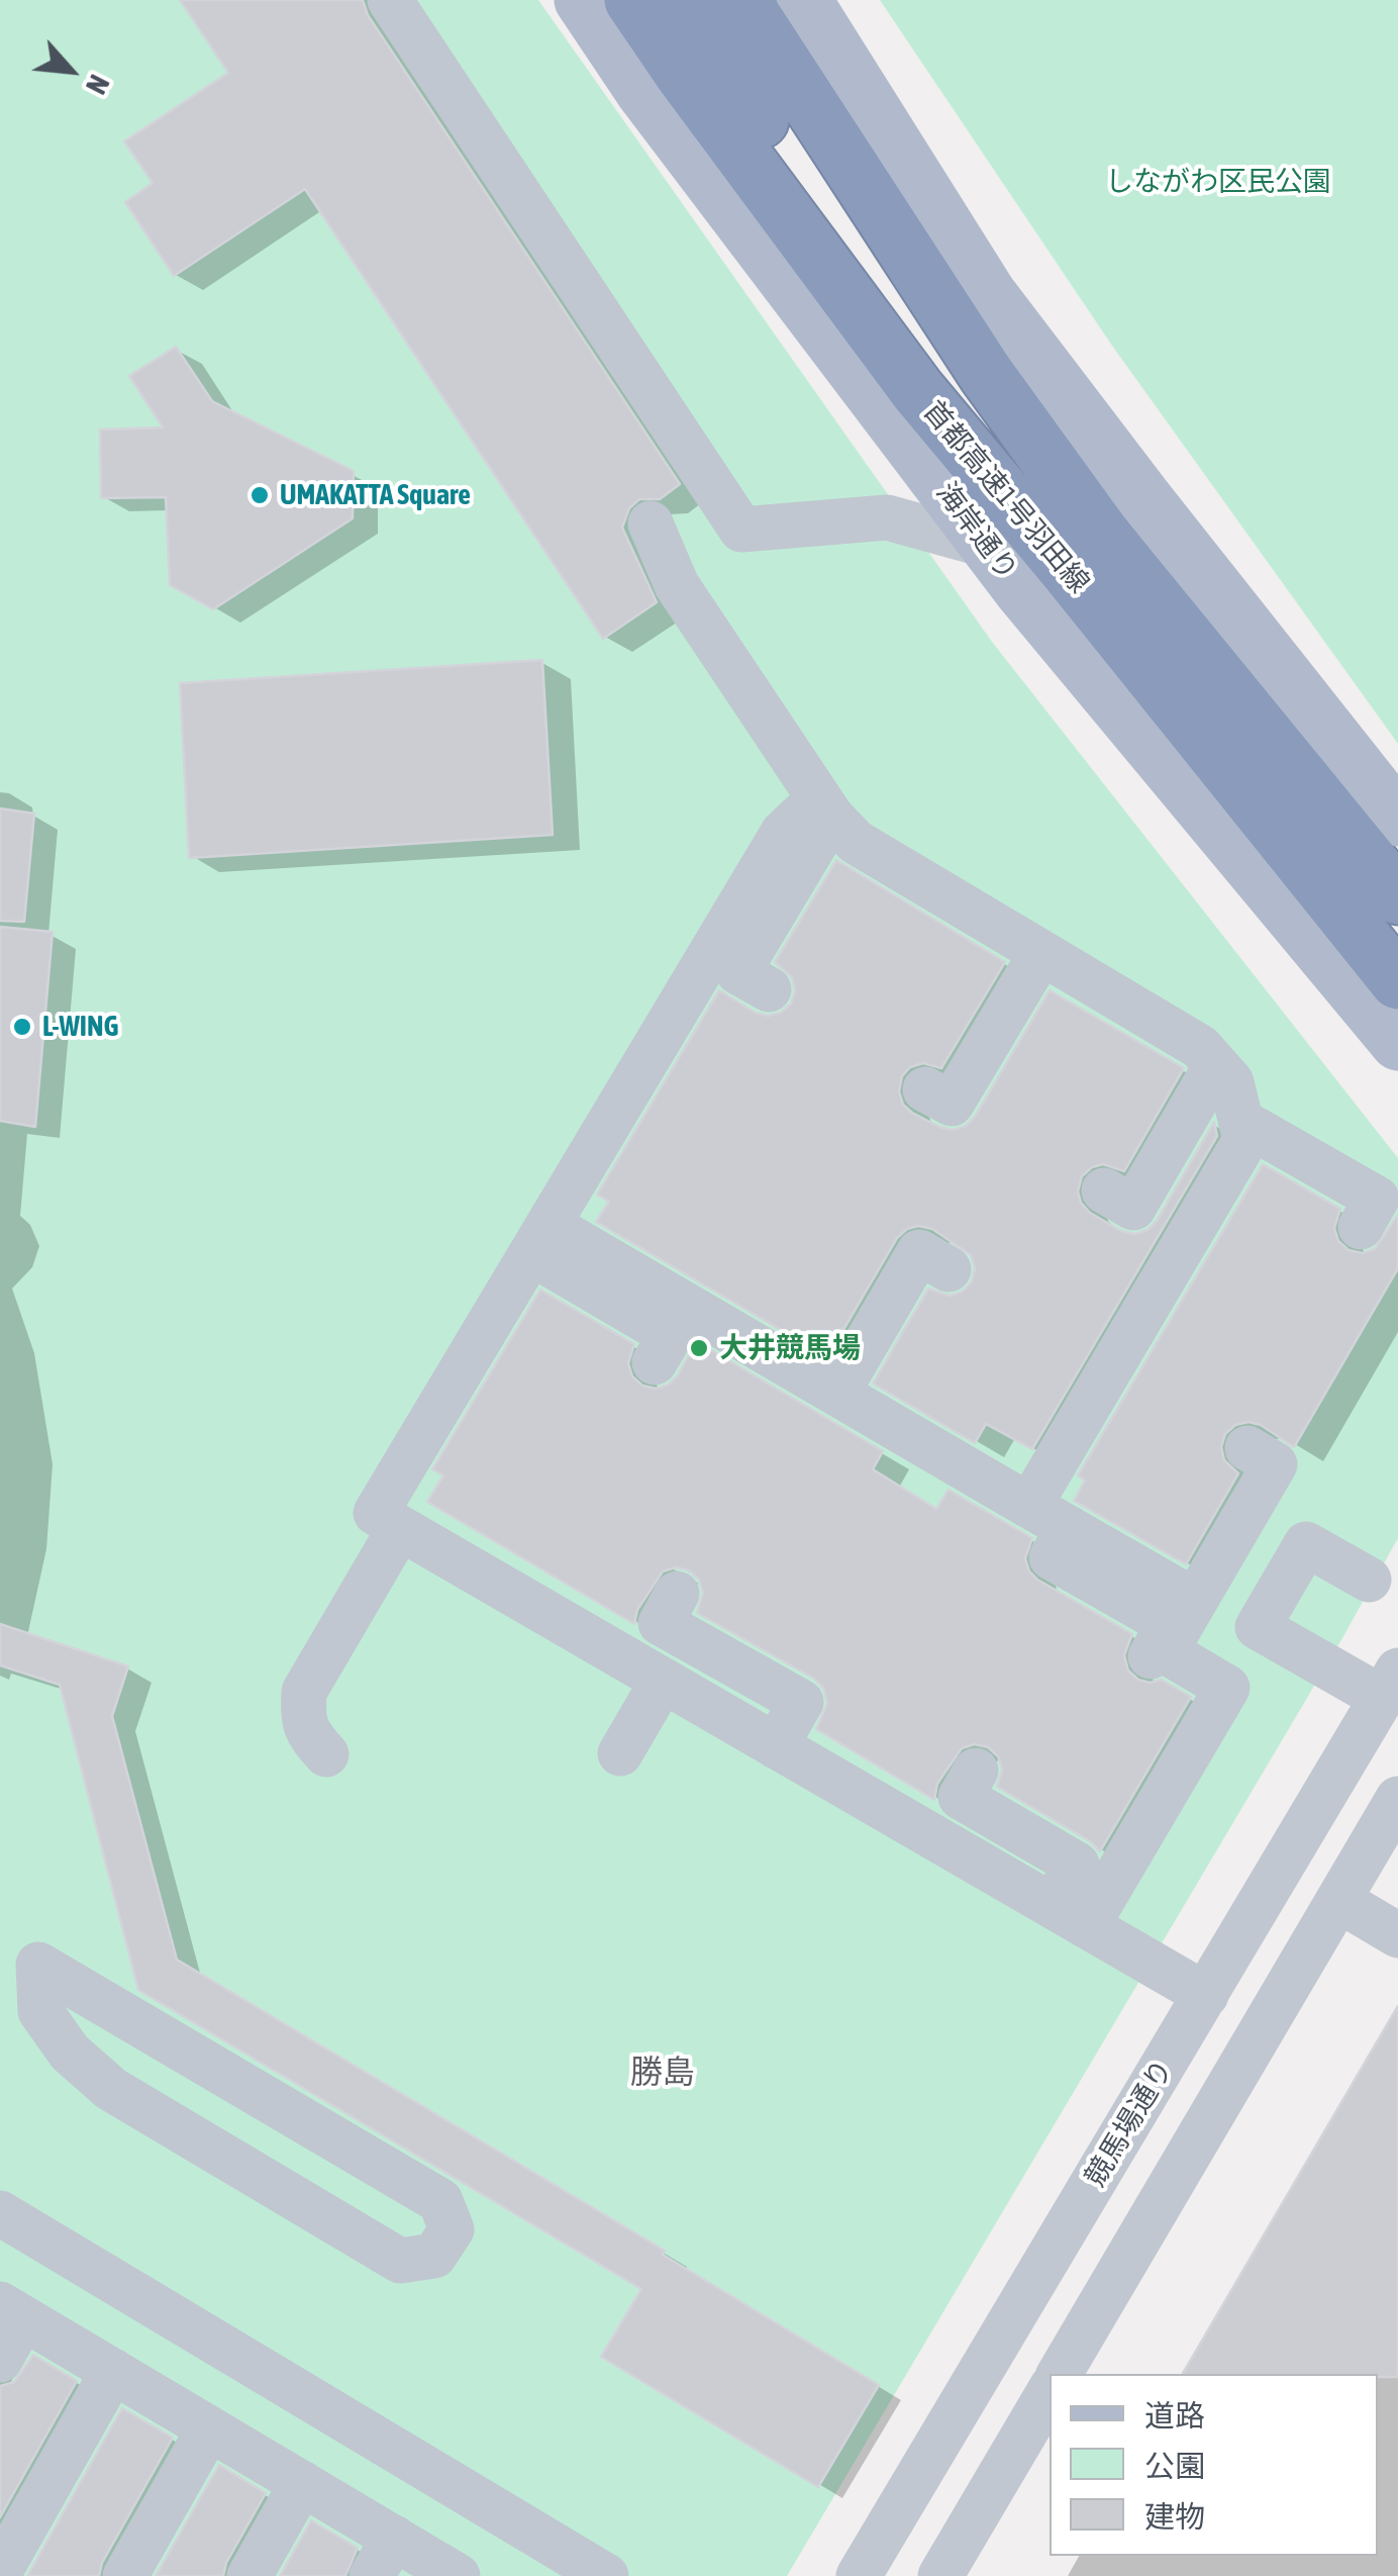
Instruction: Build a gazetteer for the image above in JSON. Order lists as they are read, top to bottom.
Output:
{
  "streets": {
    "highway": ["首都高速1号羽田線"],
    "main road": ["海岸通り"],
    "street": ["競馬場通り"]
  },
  "districts": ["勝島"],
  "parks": ["しながわ区民公園"],
  "places": ["UMAKATTA Square", "L-WING", "大井競馬場"],
  "legend": ["道路", "公園", "建物"],
  "north": "bottom right"
}
